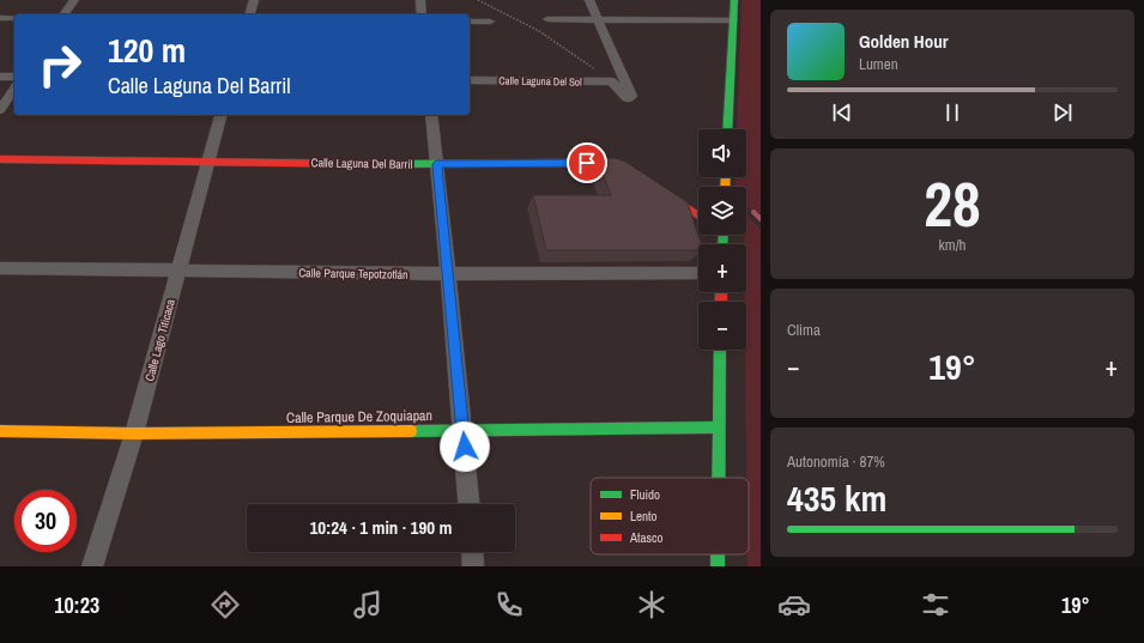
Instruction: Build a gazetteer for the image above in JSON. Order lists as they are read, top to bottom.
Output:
{
  "streets": {
    "street": [
      "Calle Laguna Del Sol",
      "Calle Laguna Del Barril",
      "Calle Parque Tepotzotlán",
      "Calle Lago Titicaca",
      "Calle Parque De Zoquiapan"
    ]
  },
  "crossings": [
    ["Calle Laguna Del Barril", "Calle Lago Titicaca"],
    ["Calle Parque Tepotzotlán", "Calle Lago Titicaca"],
    ["Calle Lago Titicaca", "Calle Parque De Zoquiapan"]
  ],
  "legend": ["Fluido", "Lento", "Atasco"],
  "page": {
    "turn": ["120 m", "Calle Laguna Del Barril"],
    "song": ["Golden Hour", "Lumen"],
    "map_buttons": ["+", "−"],
    "tile": [
      ["28", "km/h"],
      "Clima",
      ["Autonomía · 87%", "435 km"]
    ],
    "heat": ["−", "19°", "+"],
    "limit": "30",
    "trip": "10:24 · 1 min · 190 m",
    "tabs": ["10:23", "19°"]
  }
}
